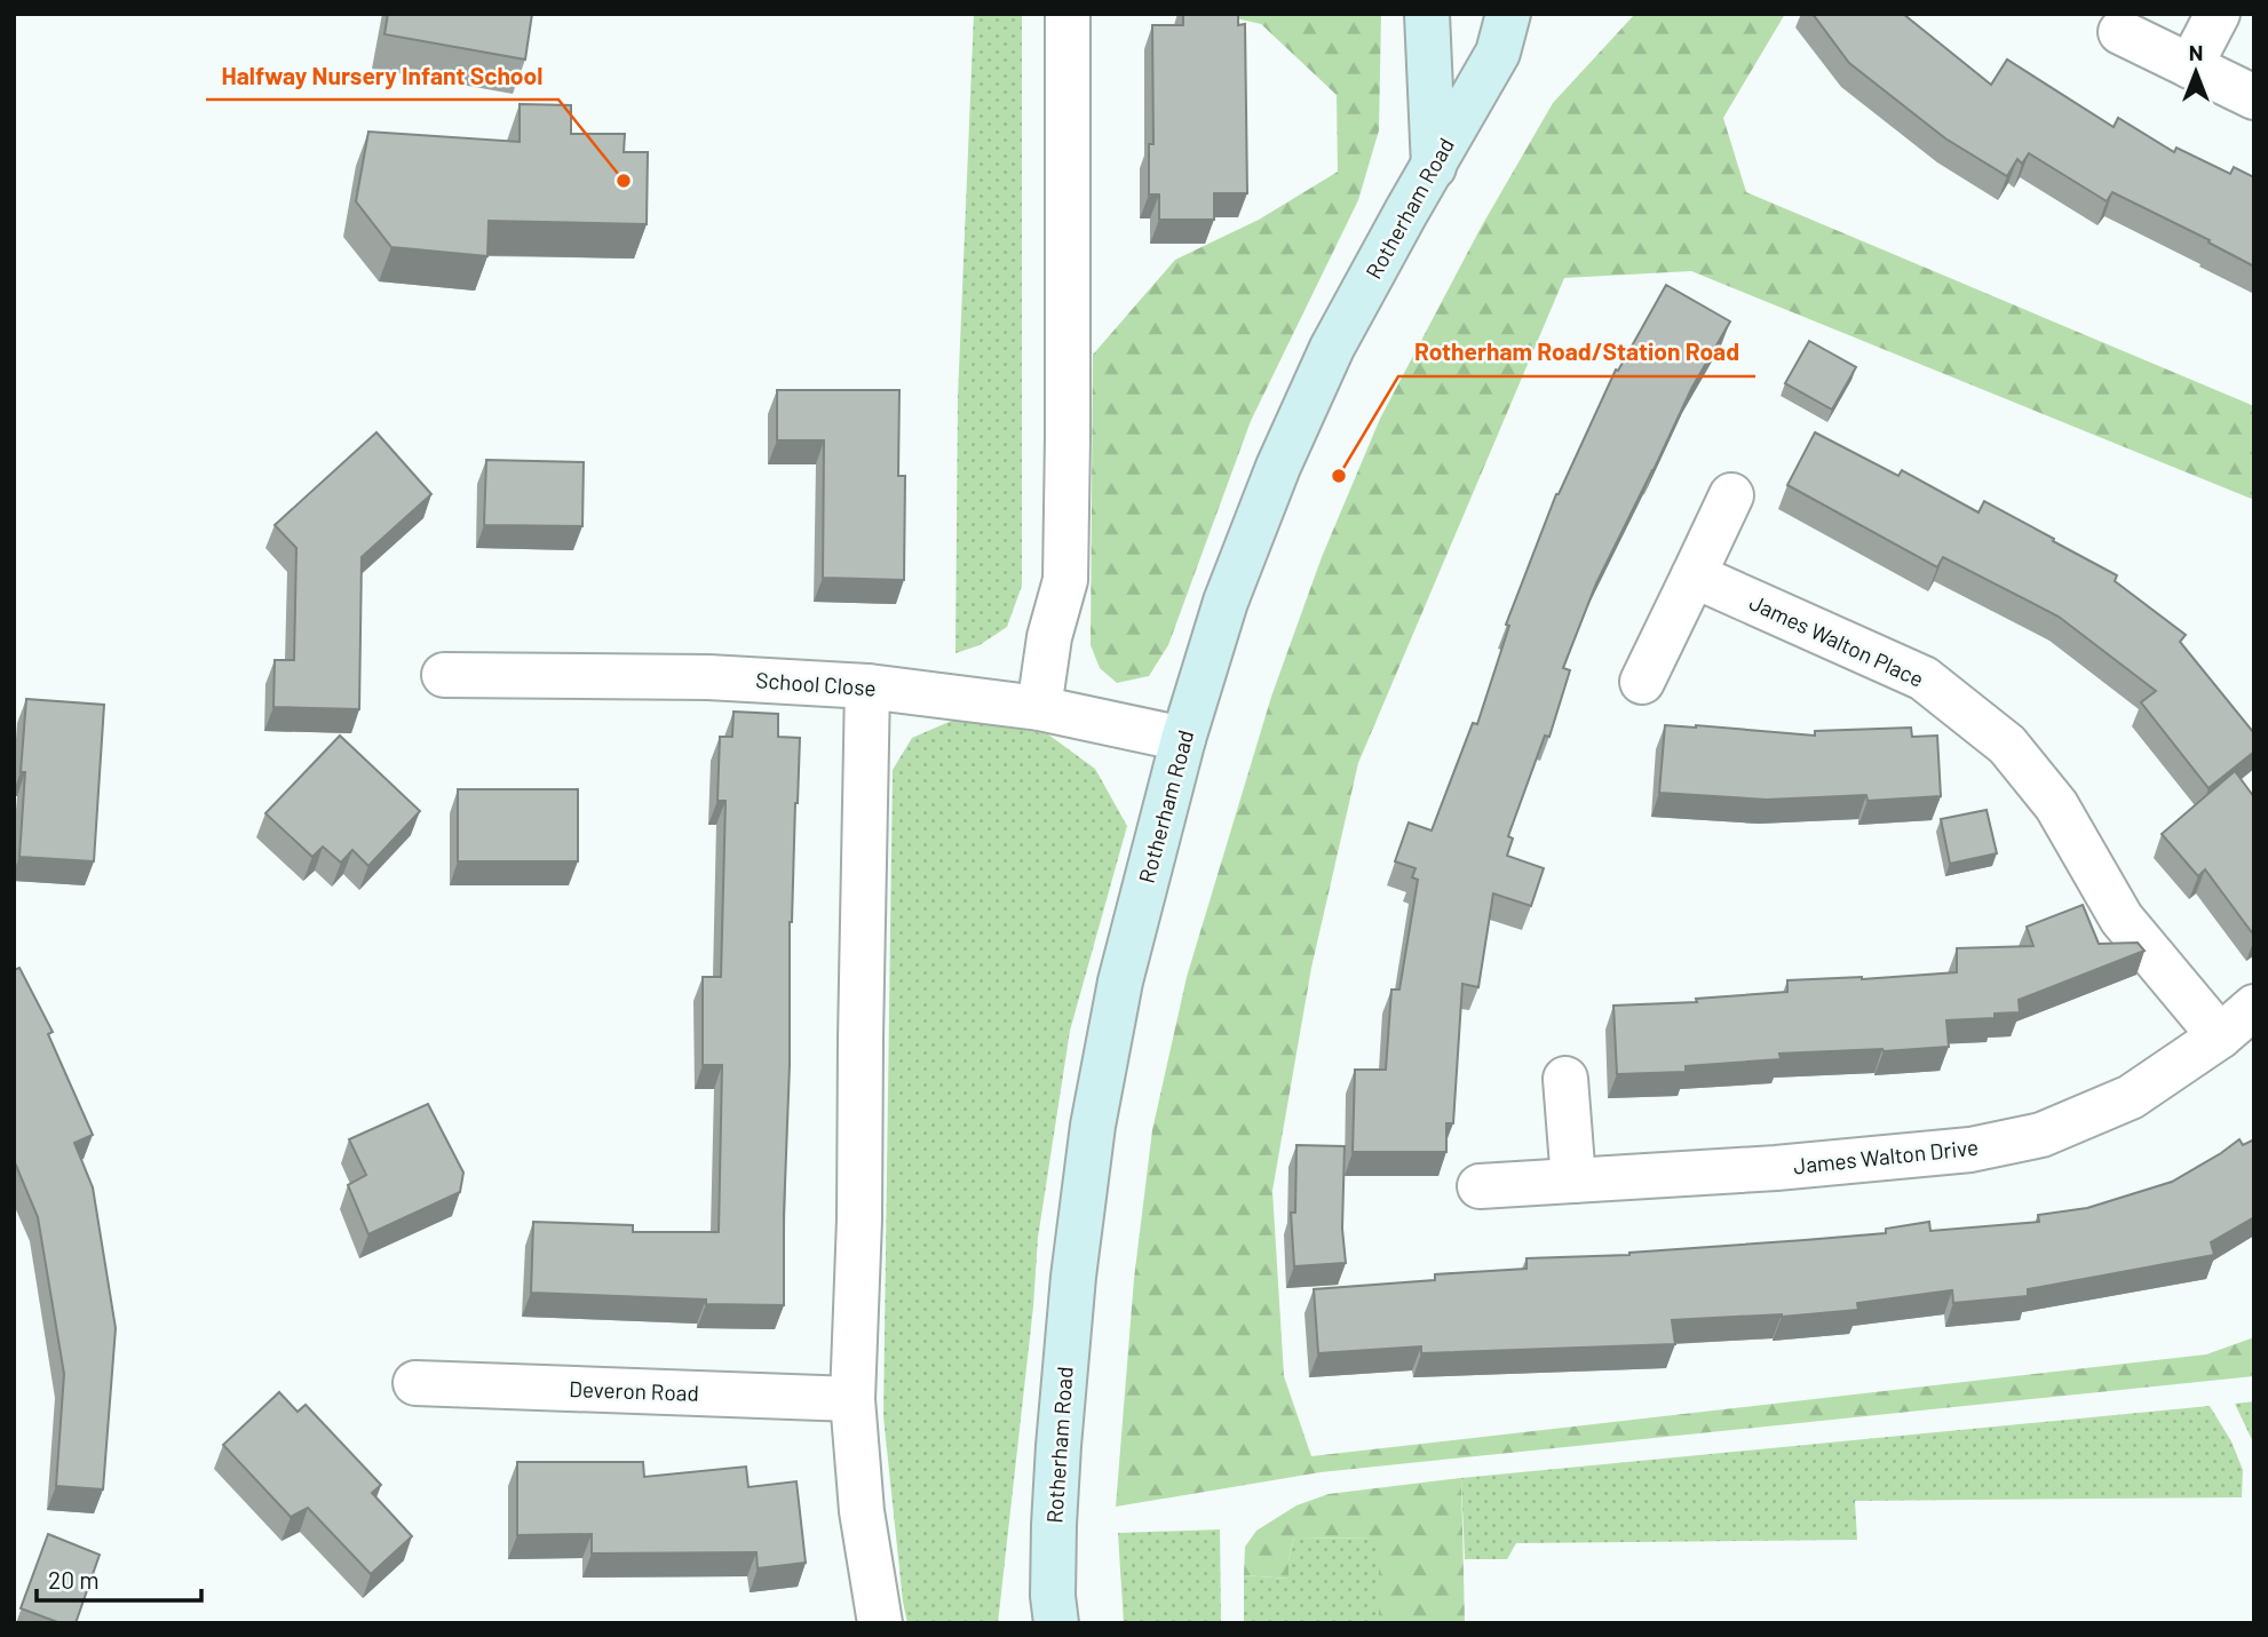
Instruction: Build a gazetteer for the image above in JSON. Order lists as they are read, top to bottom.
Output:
{
  "streets": {
    "main road": ["Rotherham Road"],
    "street": [
      "James Walton Place",
      "School Close",
      "James Walton Drive",
      "Deveron Road"
    ]
  },
  "crossings": [
    ["Rotherham Road", "School Close"],
    ["James Walton Place", "James Walton Drive"]
  ],
  "places": ["Halfway Nursery Infant School", "Rotherham Road/Station Road"],
  "scale_bar": "20 m",
  "north": "top"
}
